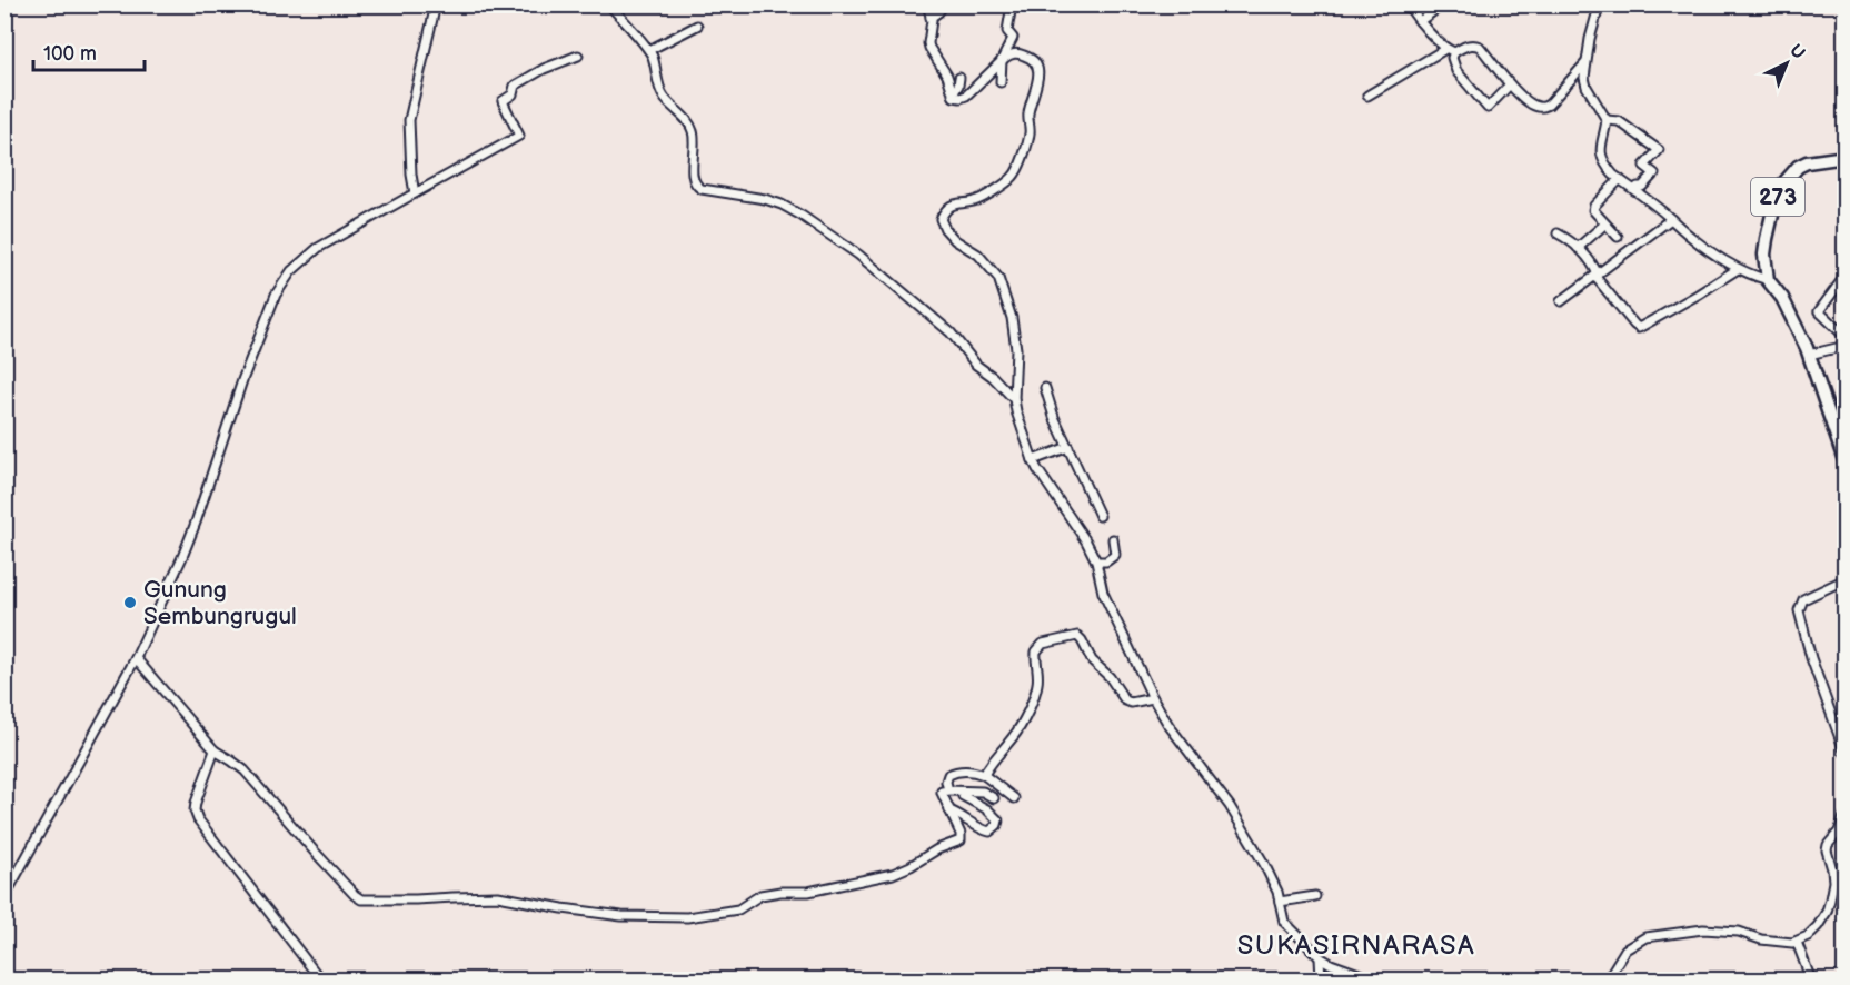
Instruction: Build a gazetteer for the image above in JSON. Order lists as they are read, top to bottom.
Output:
{
  "streets": {
    "main road": ["273"]
  },
  "districts": ["SUKASIRNARASA"],
  "places": ["Gunung Sembungrugul"],
  "scale_bar": "100 m",
  "north": "top right"
}
